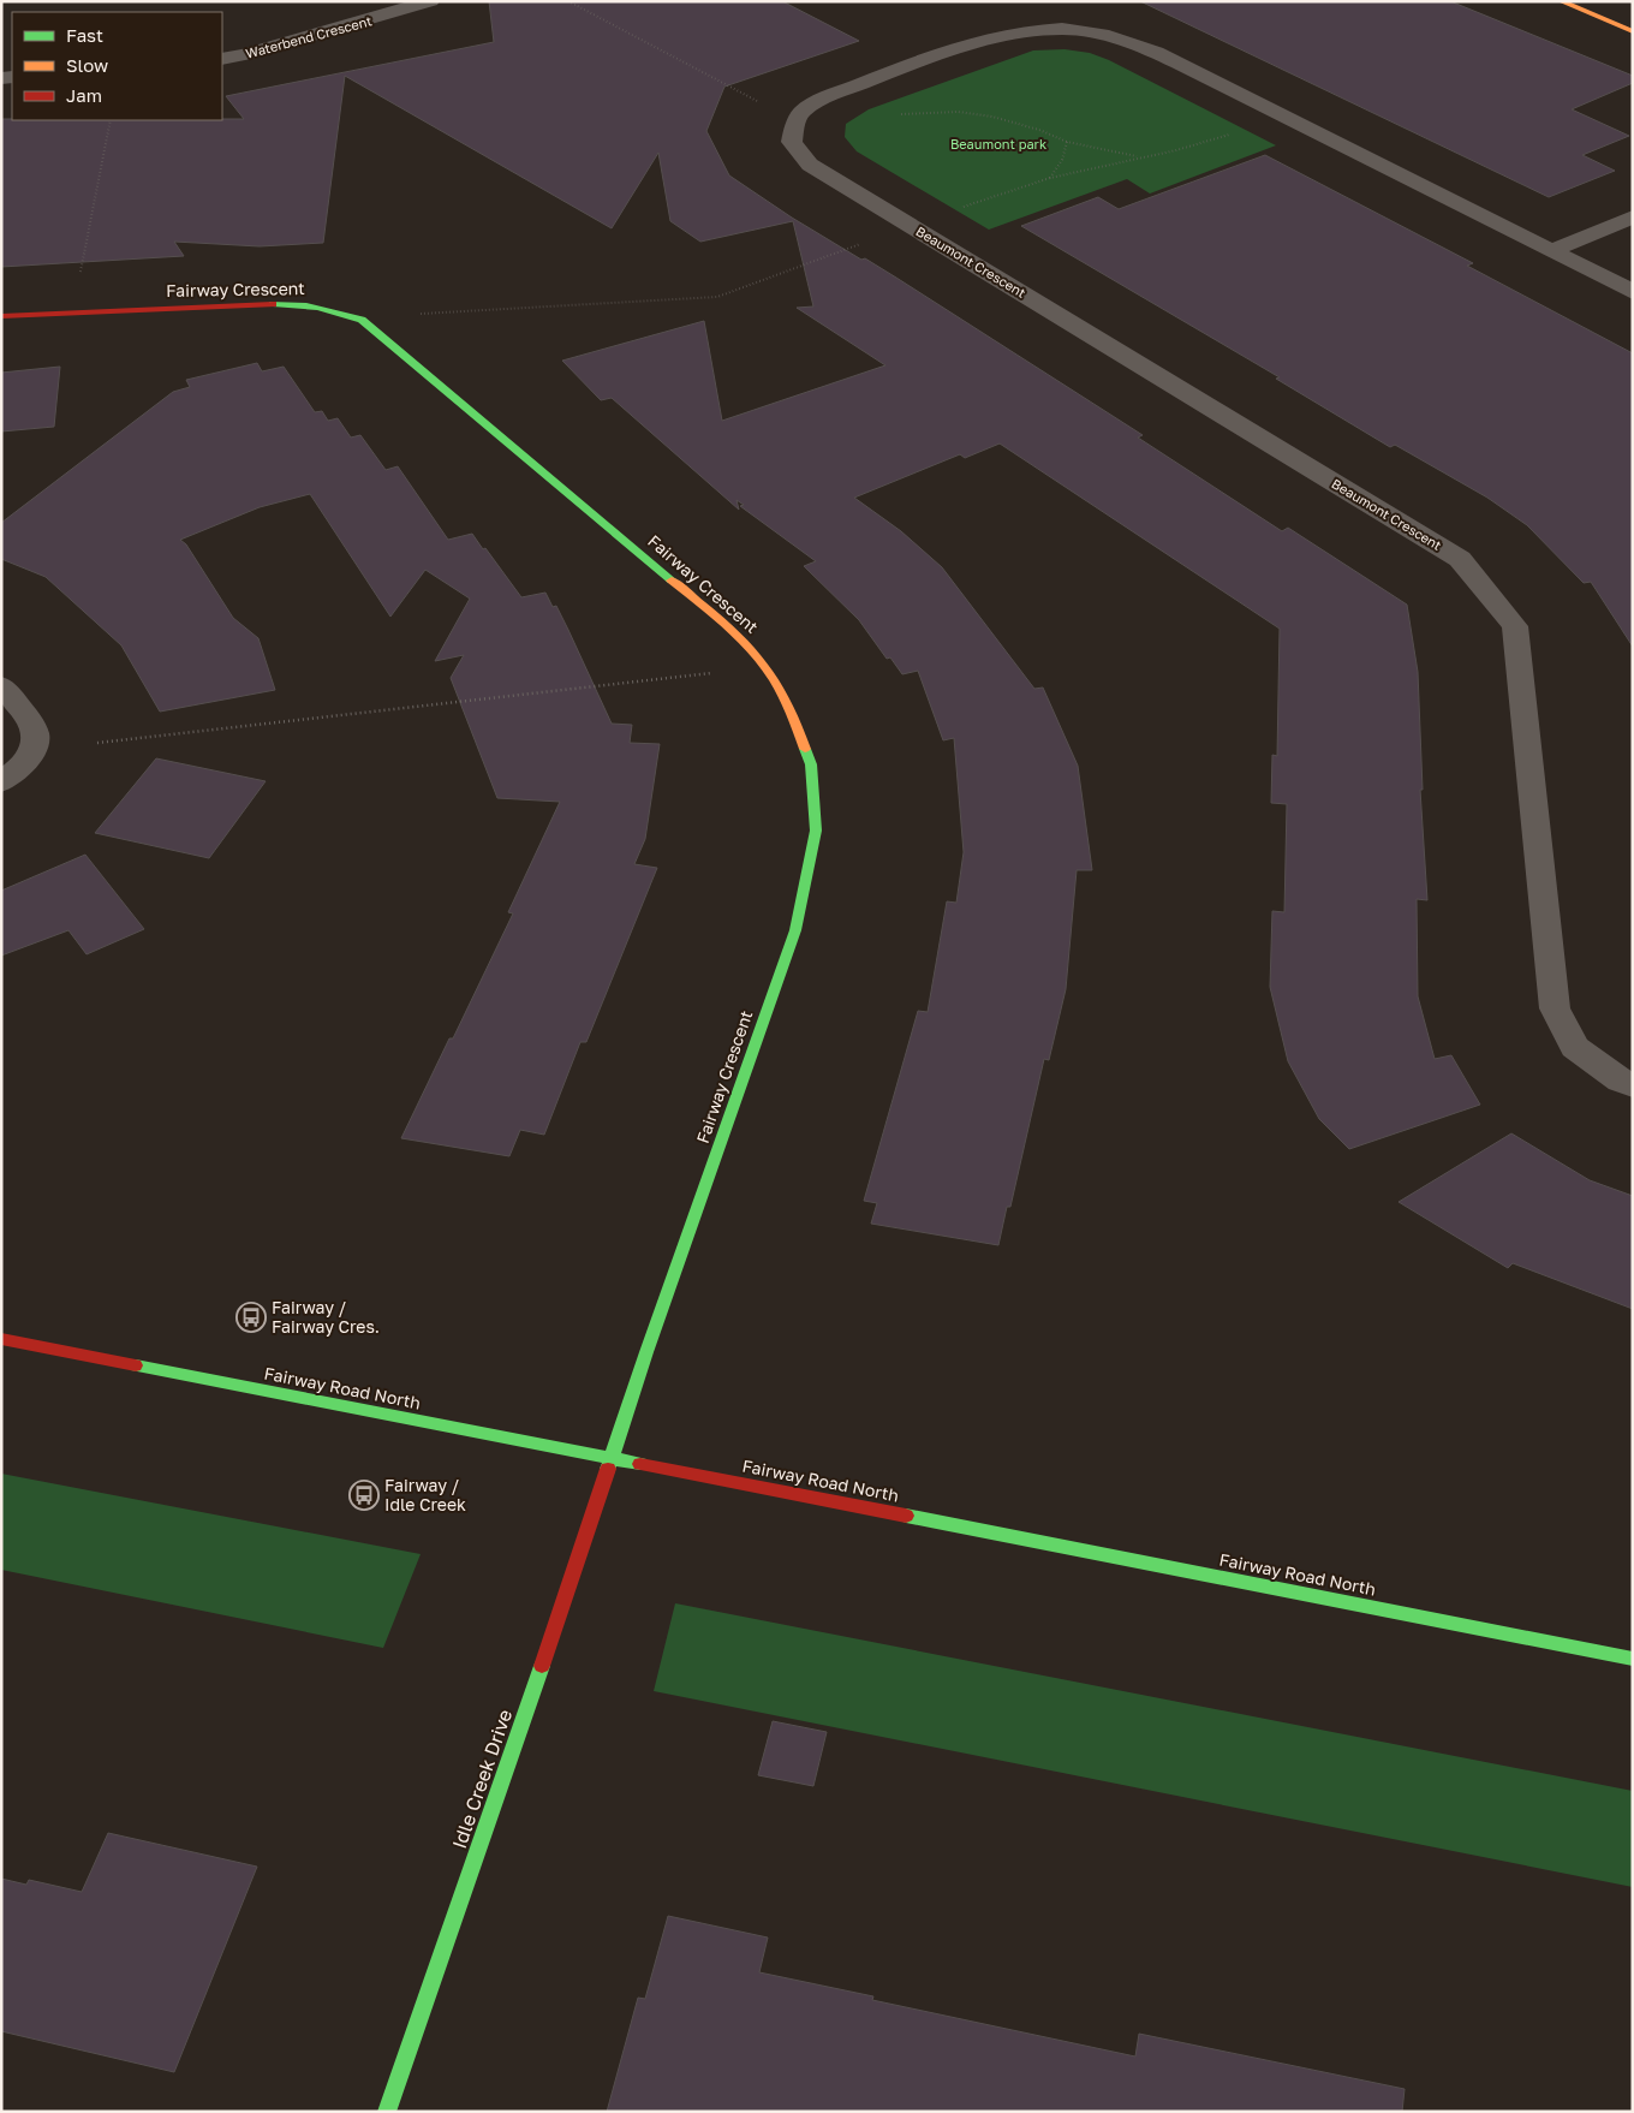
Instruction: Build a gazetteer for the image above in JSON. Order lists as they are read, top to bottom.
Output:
{
  "streets": {
    "street": [
      "Waterbend Crescent",
      "Beaumont Crescent",
      "Fairway Crescent",
      "Fairway Road North",
      "Idle Creek Drive"
    ]
  },
  "crossings": [
    ["Fairway Crescent", "Fairway Road North"],
    ["Fairway Crescent", "Idle Creek Drive"],
    ["Fairway Road North", "Idle Creek Drive"]
  ],
  "parks": ["Beaumont park"],
  "places": {
    "bus stop": ["Fairway / Fairway Cres.", "Fairway / Idle Creek"]
  },
  "legend": ["Fast", "Slow", "Jam"]
}
